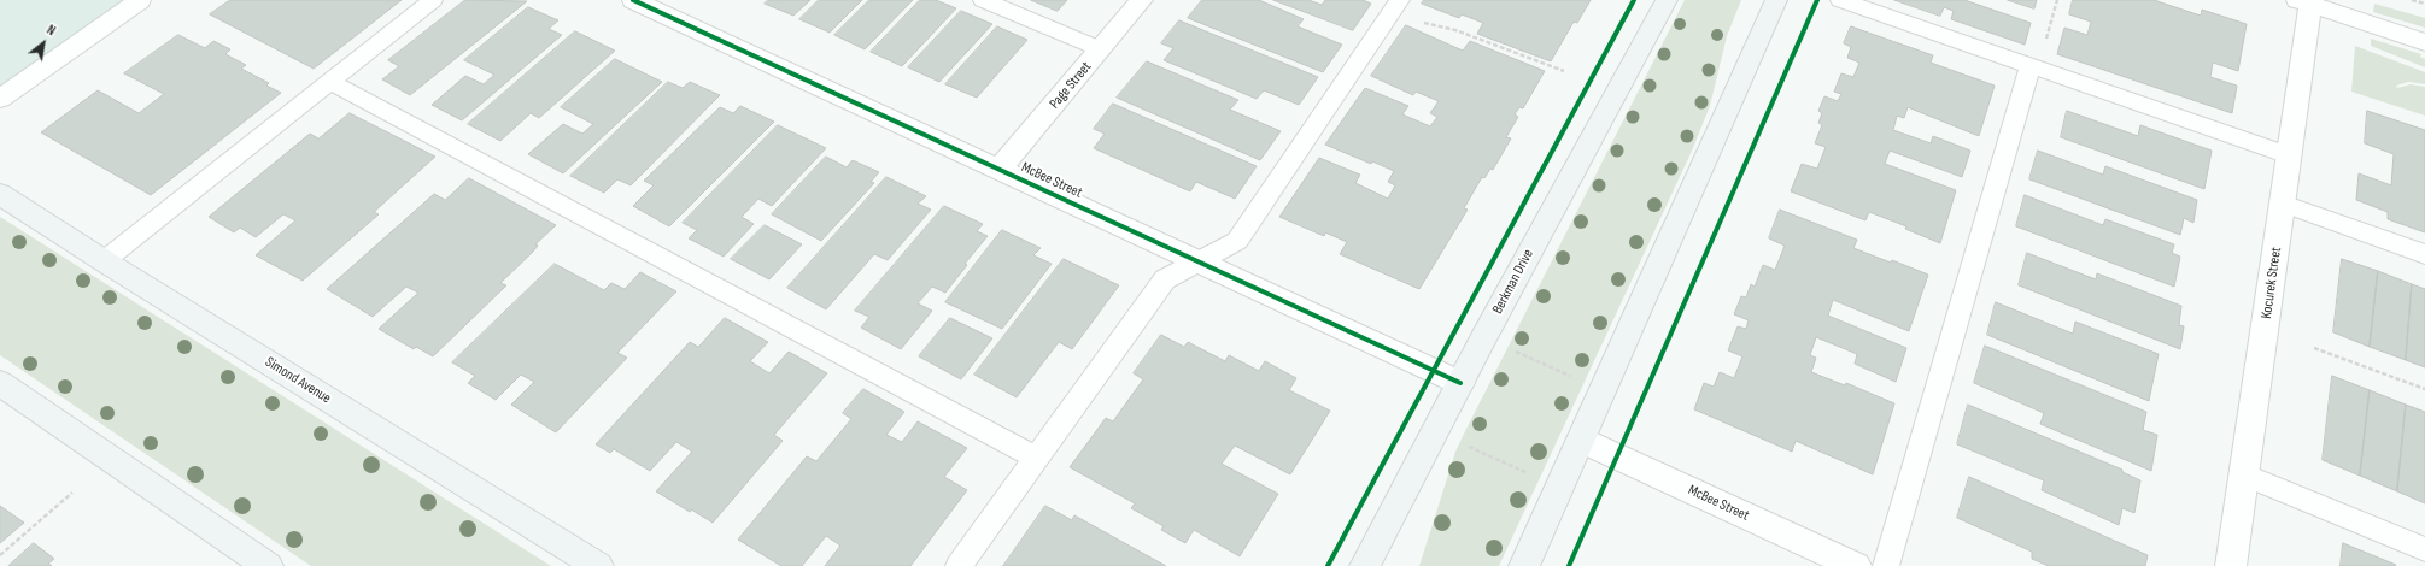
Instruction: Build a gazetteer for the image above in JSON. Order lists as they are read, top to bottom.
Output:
{
  "streets": {
    "street": [
      "Page Street",
      "McBee Street",
      "Berkman Drive",
      "Kocurek Street",
      "Simond Avenue"
    ]
  },
  "crossings": [
    ["Page Street", "McBee Street"],
    ["McBee Street", "Berkman Drive"]
  ],
  "north": "top right"
}
